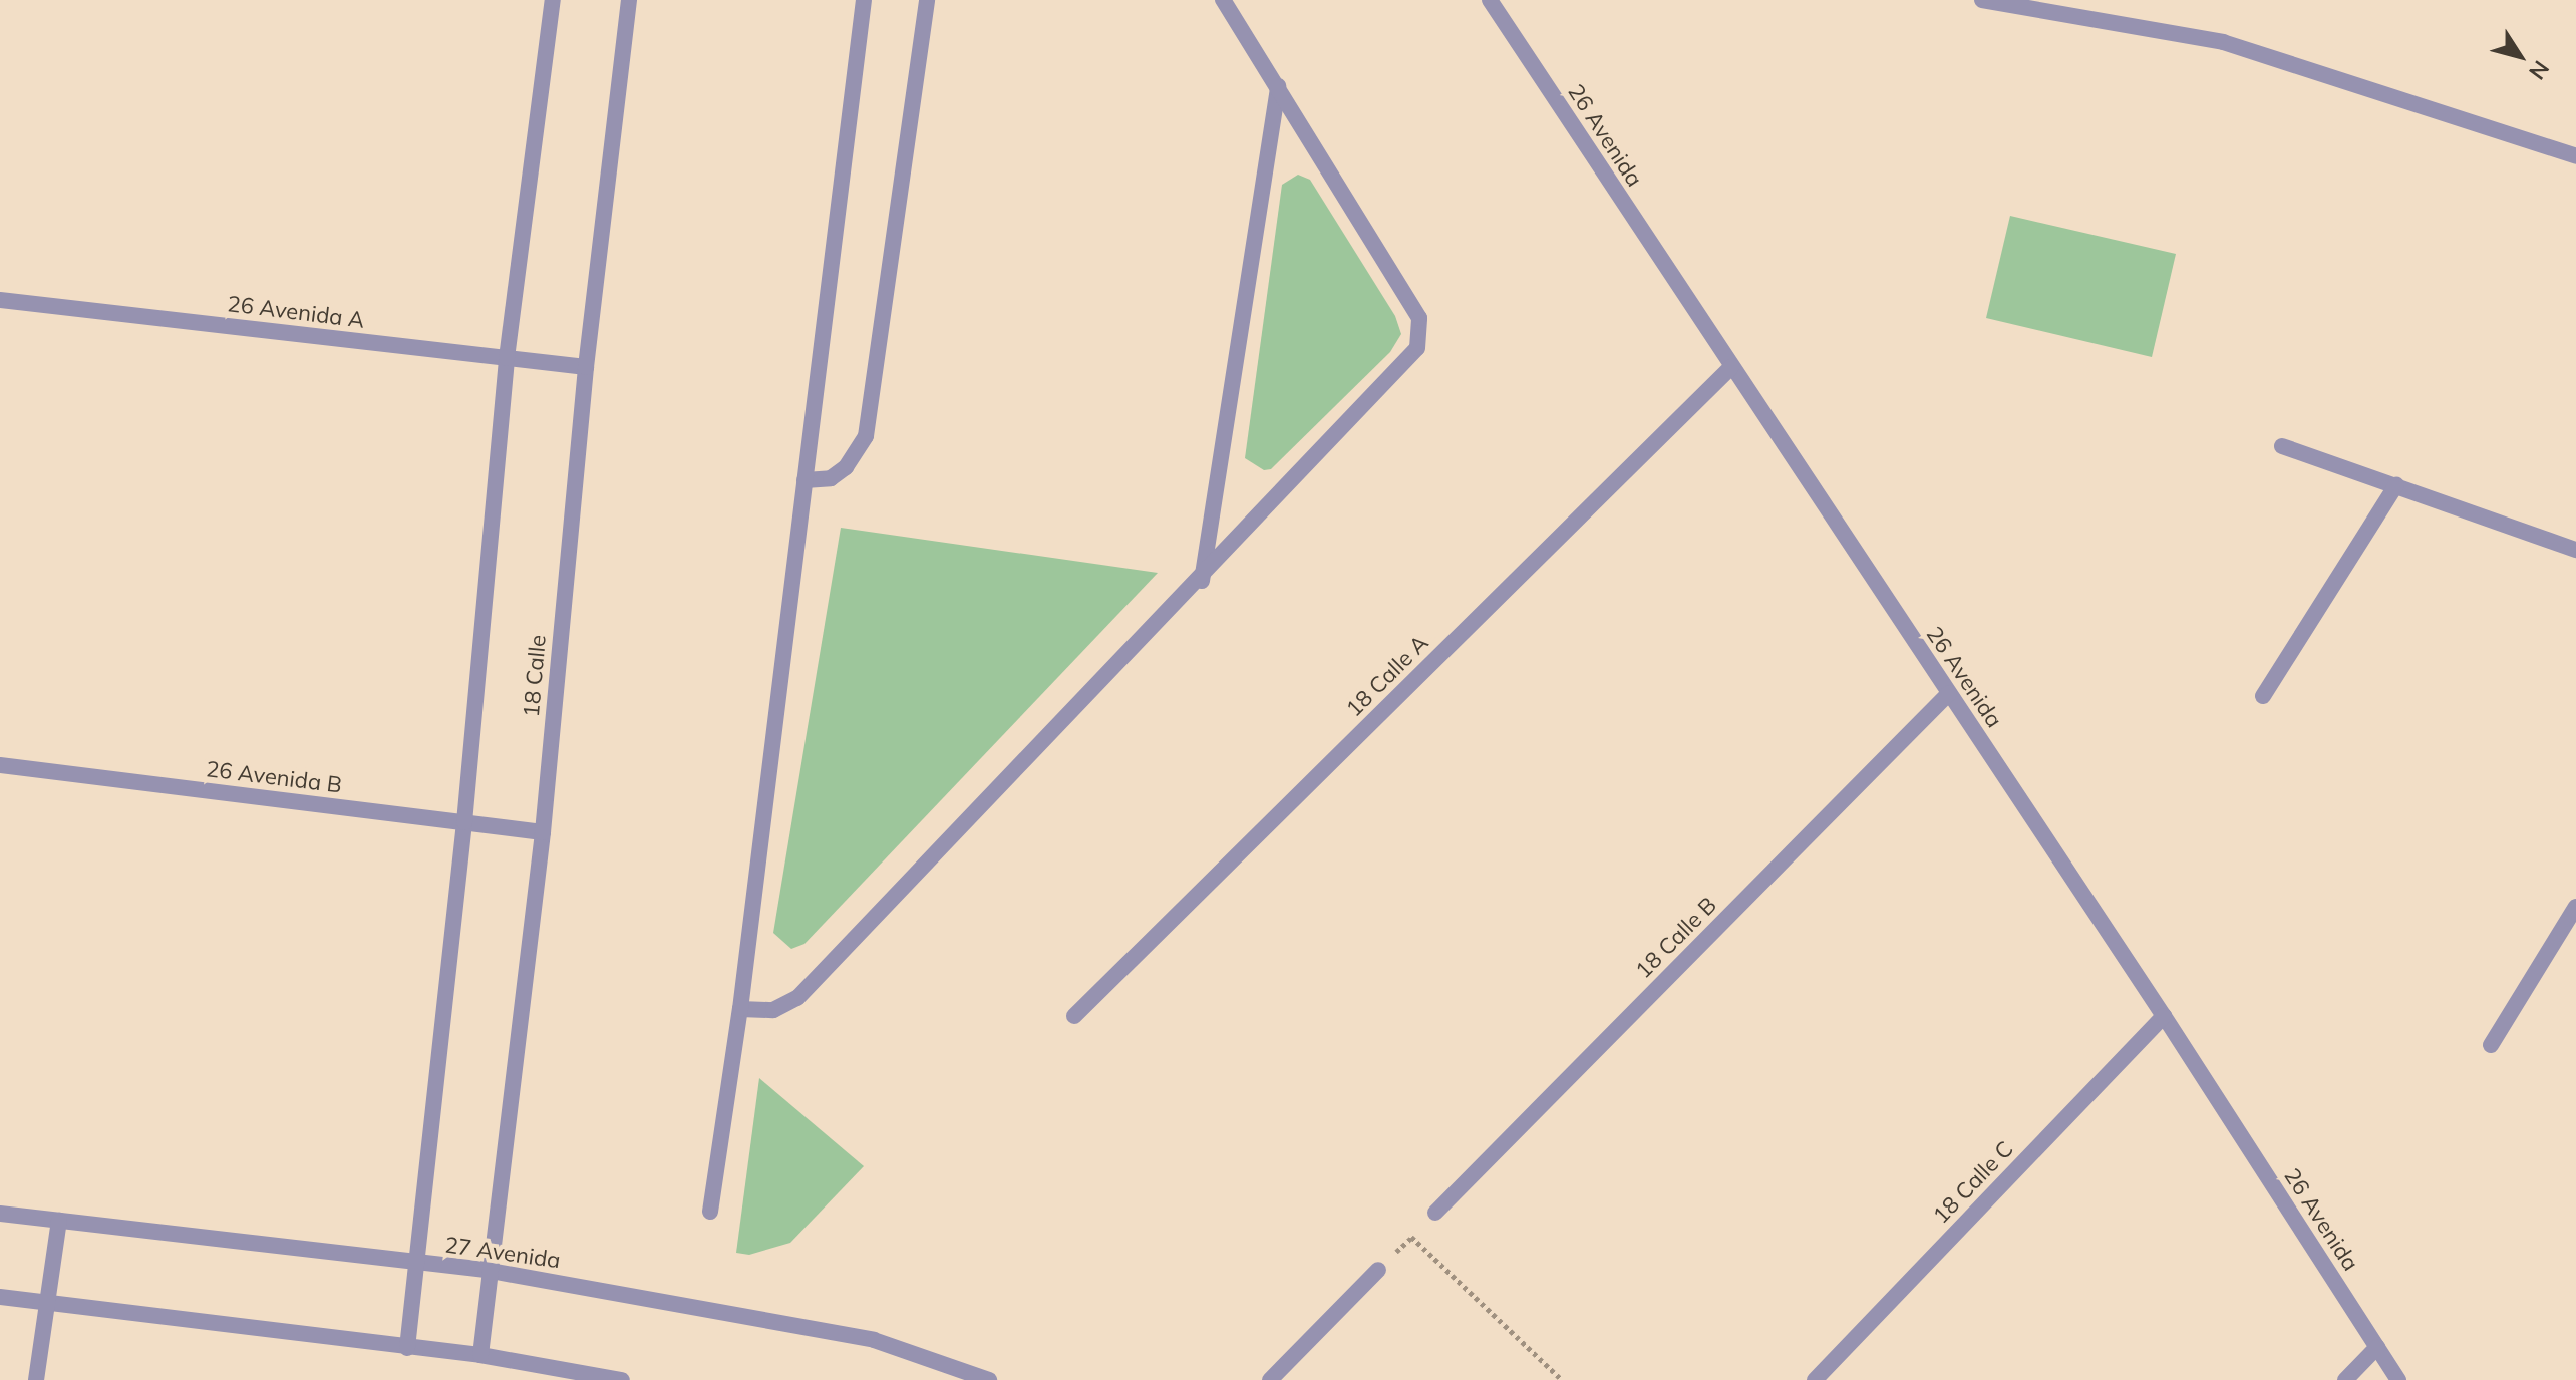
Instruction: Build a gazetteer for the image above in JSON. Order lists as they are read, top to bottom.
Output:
{
  "streets": {
    "street": [
      "26 Avenida",
      "26 Avenida A",
      "18 Calle",
      "18 Calle A",
      "26 Avenida B",
      "18 Calle B",
      "18 Calle C",
      "27 Avenida"
    ]
  },
  "crossings": [
    ["26 Avenida", "18 Calle A"],
    ["26 Avenida", "18 Calle B"],
    ["26 Avenida", "18 Calle C"],
    ["26 Avenida A", "18 Calle"],
    ["18 Calle", "26 Avenida B"],
    ["18 Calle", "27 Avenida"]
  ],
  "north": "bottom right"
}
